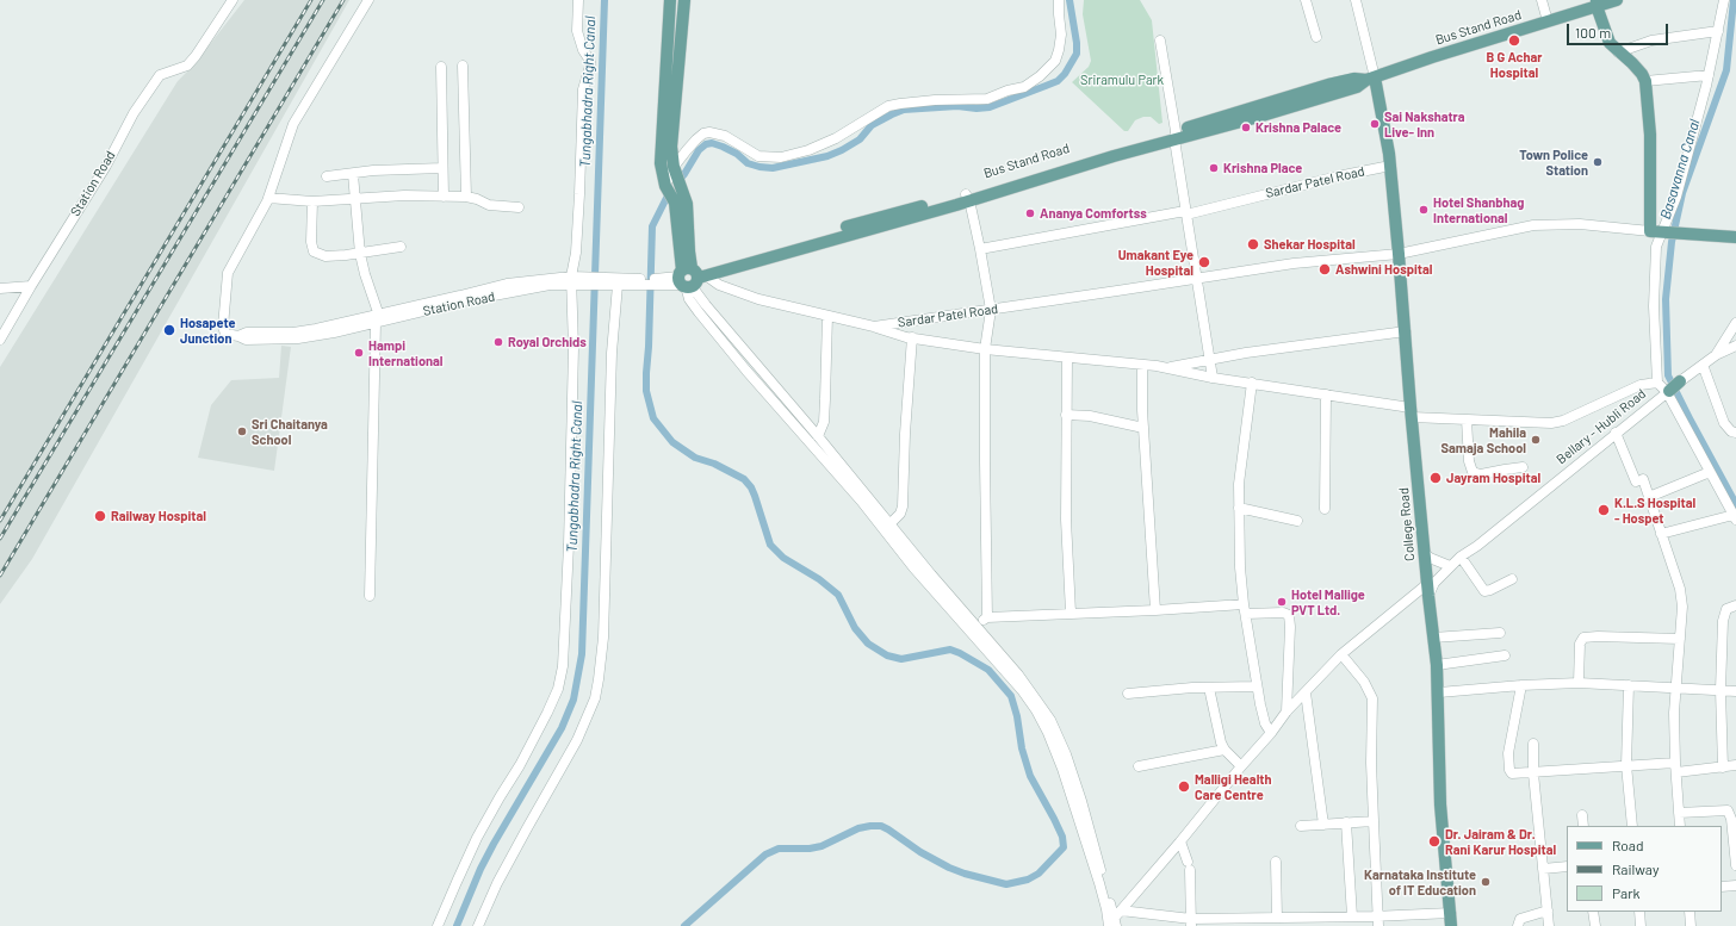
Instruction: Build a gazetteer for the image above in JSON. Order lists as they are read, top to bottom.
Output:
{
  "streets": {
    "main road": ["Bus Stand Road", "Bellary - Hubli Road", "College Road"],
    "street": ["Sardar Patel Road", "Station Road"]
  },
  "crossings": [
    ["Bus Stand Road", "Sardar Patel Road"],
    ["Bus Stand Road", "College Road"],
    ["Sardar Patel Road", "College Road"],
    ["Bellary - Hubli Road", "College Road"]
  ],
  "water": ["Tungabhadra Right Canal", "Basavanna Canal"],
  "parks": ["Sriramulu Park"],
  "places": [
    "B G Achar Hospital",
    "Sai Nakshatra Live- Inn",
    "Krishna Palace",
    "Town Police Station",
    "Krishna Place",
    "Hotel Shanbhag International",
    "Ananya Comfortss",
    "Shekar Hospital",
    "Umakant Eye Hospital",
    "Ashwini Hospital",
    "Hosapete Junction",
    "Royal Orchids",
    "Hampi International",
    "Sri Chaitanya School",
    "Mahila Samaja School",
    "Jayram Hospital",
    "K.L.S Hospital - Hospet",
    "Railway Hospital",
    "Hotel Mallige PVT Ltd.",
    "Malligi Health Care Centre",
    "Dr. Jairam & Dr. Rani Karur Hospital",
    "Karnataka Institute of IT Education"
  ],
  "legend": ["Road", "Railway", "Park"],
  "scale_bar": "100 m"
}
